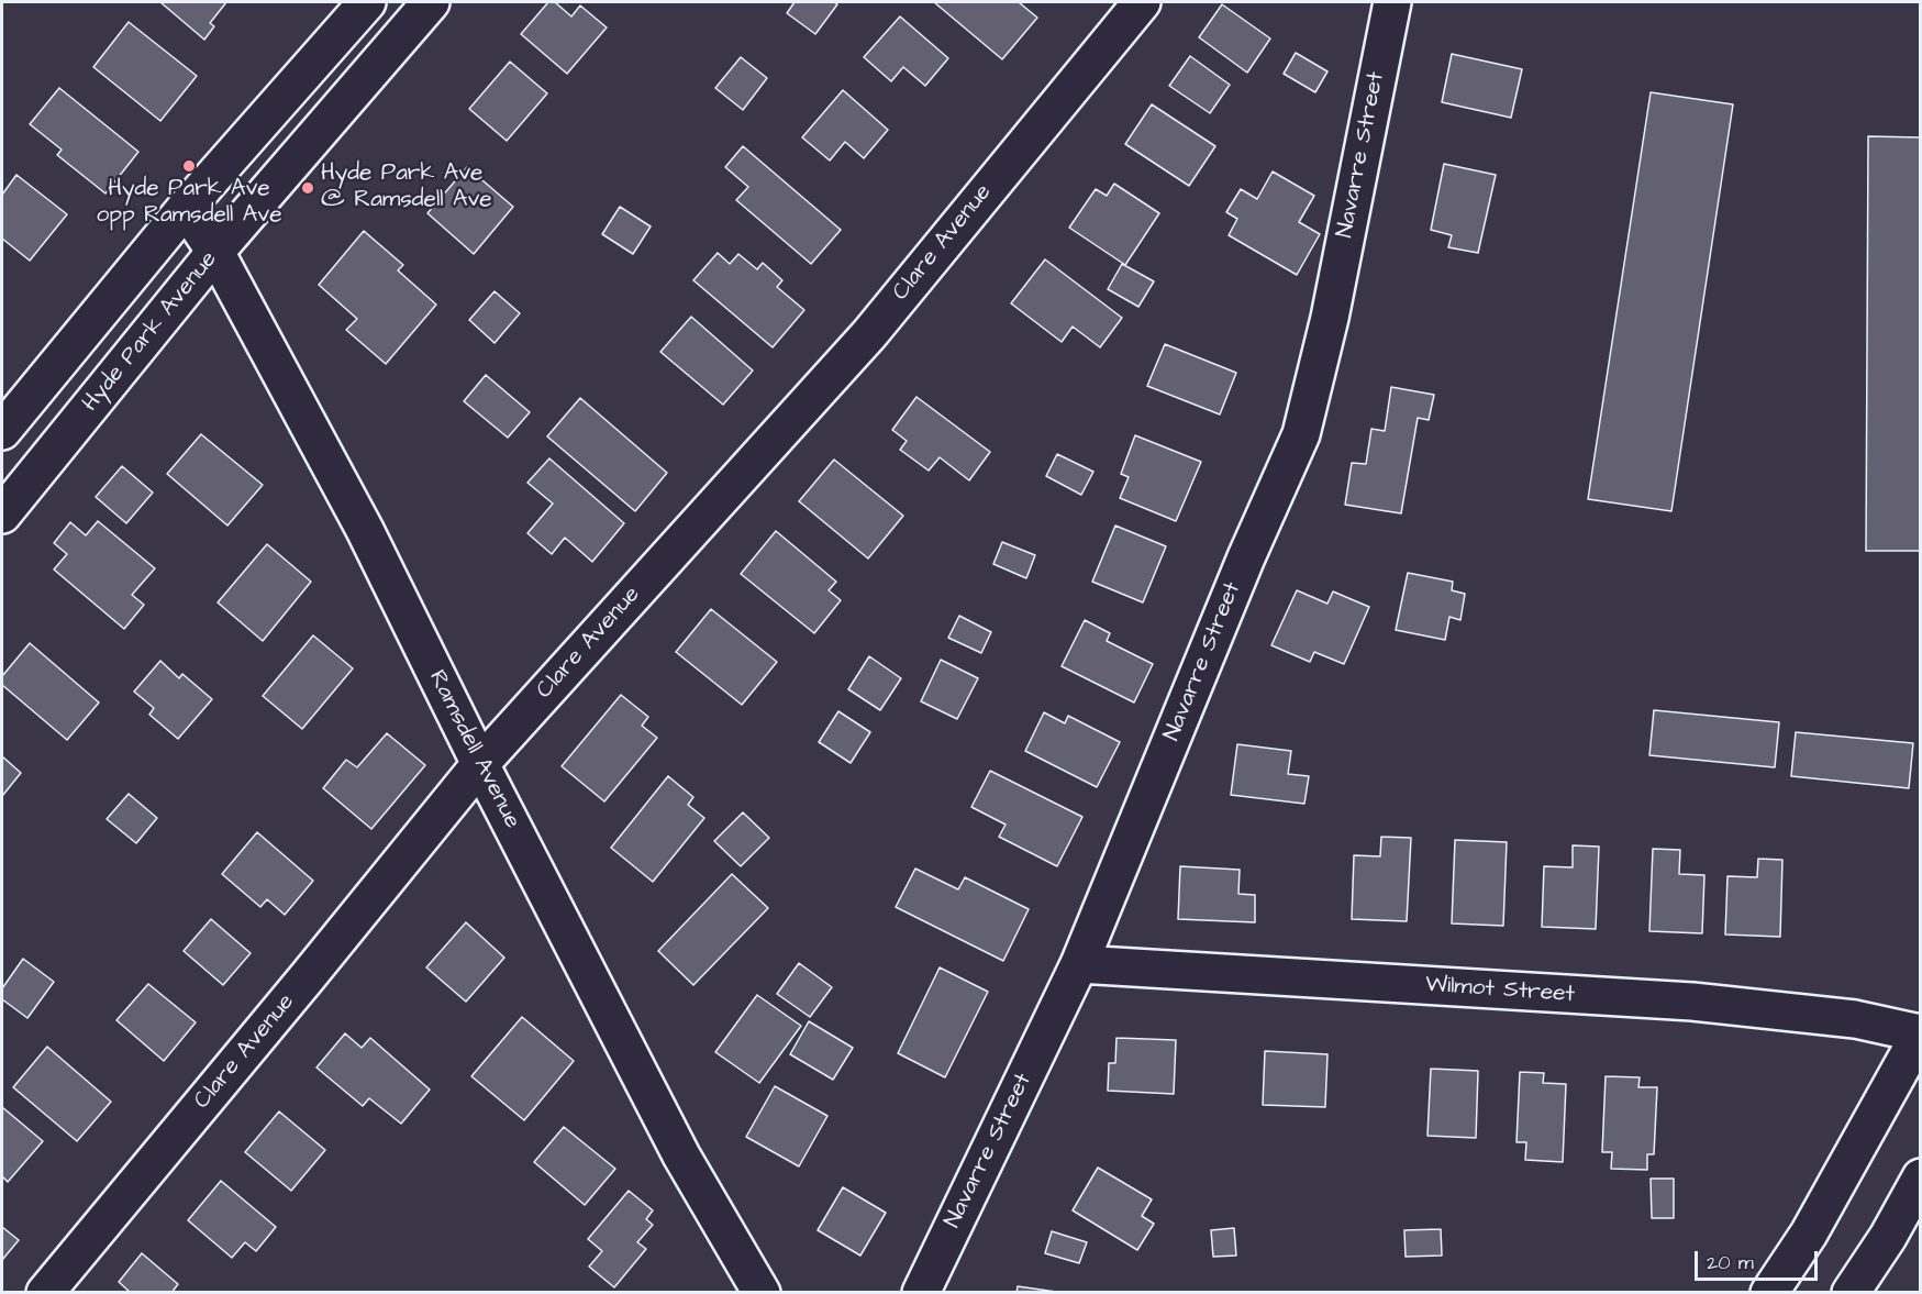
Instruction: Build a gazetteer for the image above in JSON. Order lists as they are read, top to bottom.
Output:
{
  "streets": {
    "street": [
      "Navarre Street",
      "Clare Avenue",
      "Hyde Park Avenue",
      "Ramsdell Avenue",
      "Wilmot Street"
    ]
  },
  "crossings": [
    ["Navarre Street", "Wilmot Street"],
    ["Clare Avenue", "Ramsdell Avenue"],
    ["Hyde Park Avenue", "Ramsdell Avenue"]
  ],
  "places": ["Hyde Park Ave opp Ramsdell Ave", "Hyde Park Ave @ Ramsdell Ave"],
  "scale_bar": "20 m"
}
